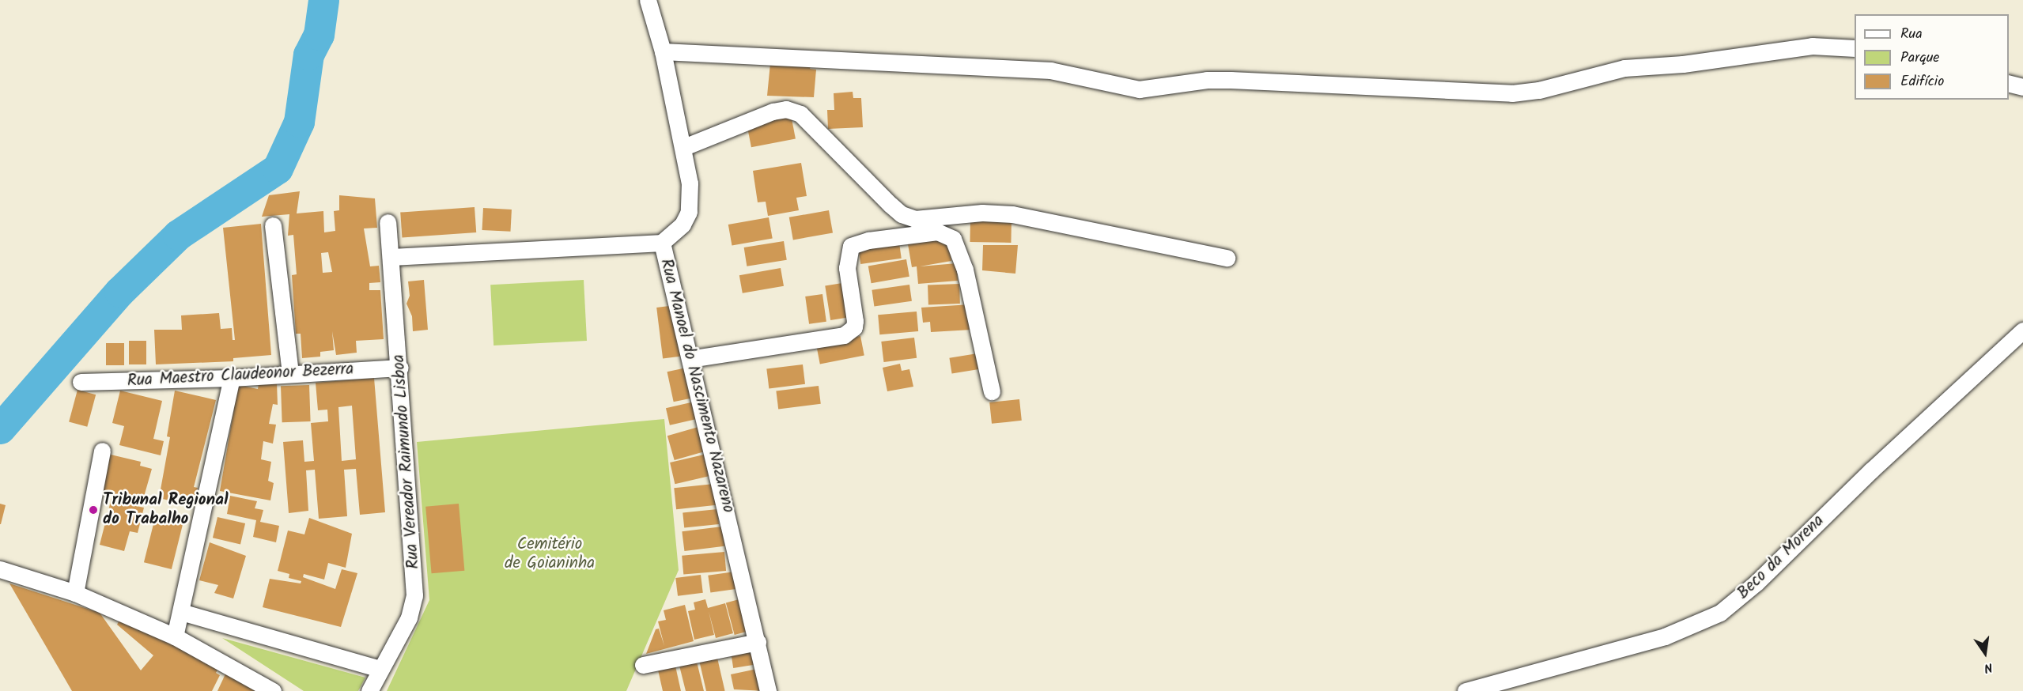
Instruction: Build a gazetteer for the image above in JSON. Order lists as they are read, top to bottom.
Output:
{
  "streets": {
    "street": [
      "Rua Maestro Claudeonor Bezerra",
      "Rua Manoel do Nascimento Nazareno",
      "Rua Vereador Raimundo Lisboa",
      "Beco da Morena"
    ]
  },
  "crossings": [
    ["Rua Maestro Claudeonor Bezerra", "Rua Vereador Raimundo Lisboa"],
    ["Rua Manoel do Nascimento Nazareno", "Rua Vereador Raimundo Lisboa"]
  ],
  "parks": ["Cemitério de Goianinha"],
  "places": ["Tribunal Regional do Trabalho"],
  "legend": ["Rua", "Parque", "Edifício"],
  "north": "bottom"
}
